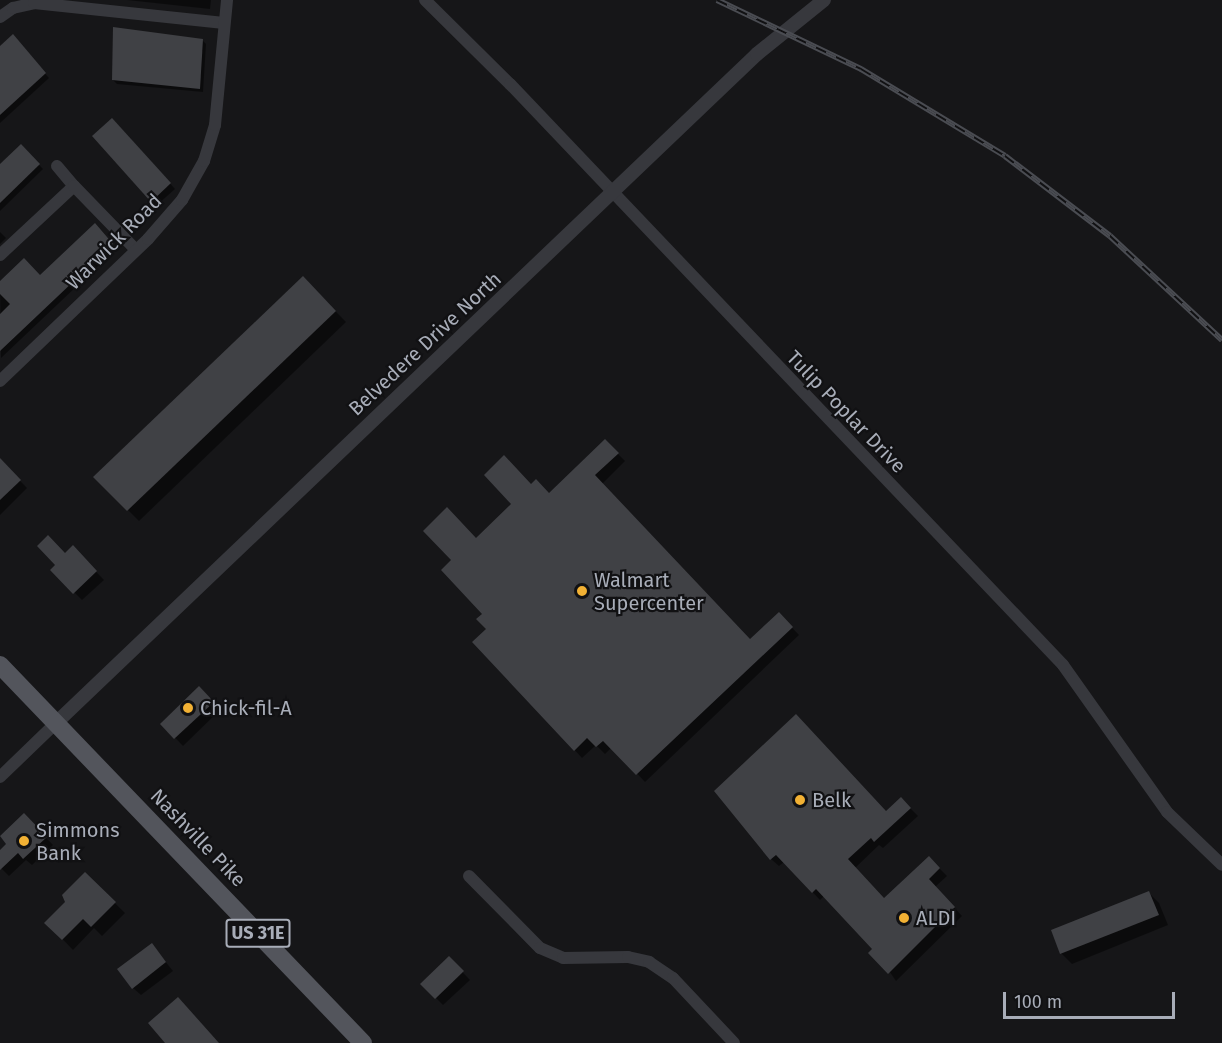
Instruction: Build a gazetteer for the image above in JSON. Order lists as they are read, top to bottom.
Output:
{
  "streets": {
    "main road": ["Nashville Pike", "US 31E"],
    "street": ["Warwick Road", "Belvedere Drive North", "Tulip Poplar Drive"]
  },
  "crossings": [
    ["Belvedere Drive North", "Tulip Poplar Drive"],
    ["Belvedere Drive North", "Nashville Pike"]
  ],
  "places": [
    "Walmart Supercenter",
    "Chick-fil-A",
    "Belk",
    "Simmons Bank",
    "ALDI"
  ],
  "scale_bar": "100 m"
}
